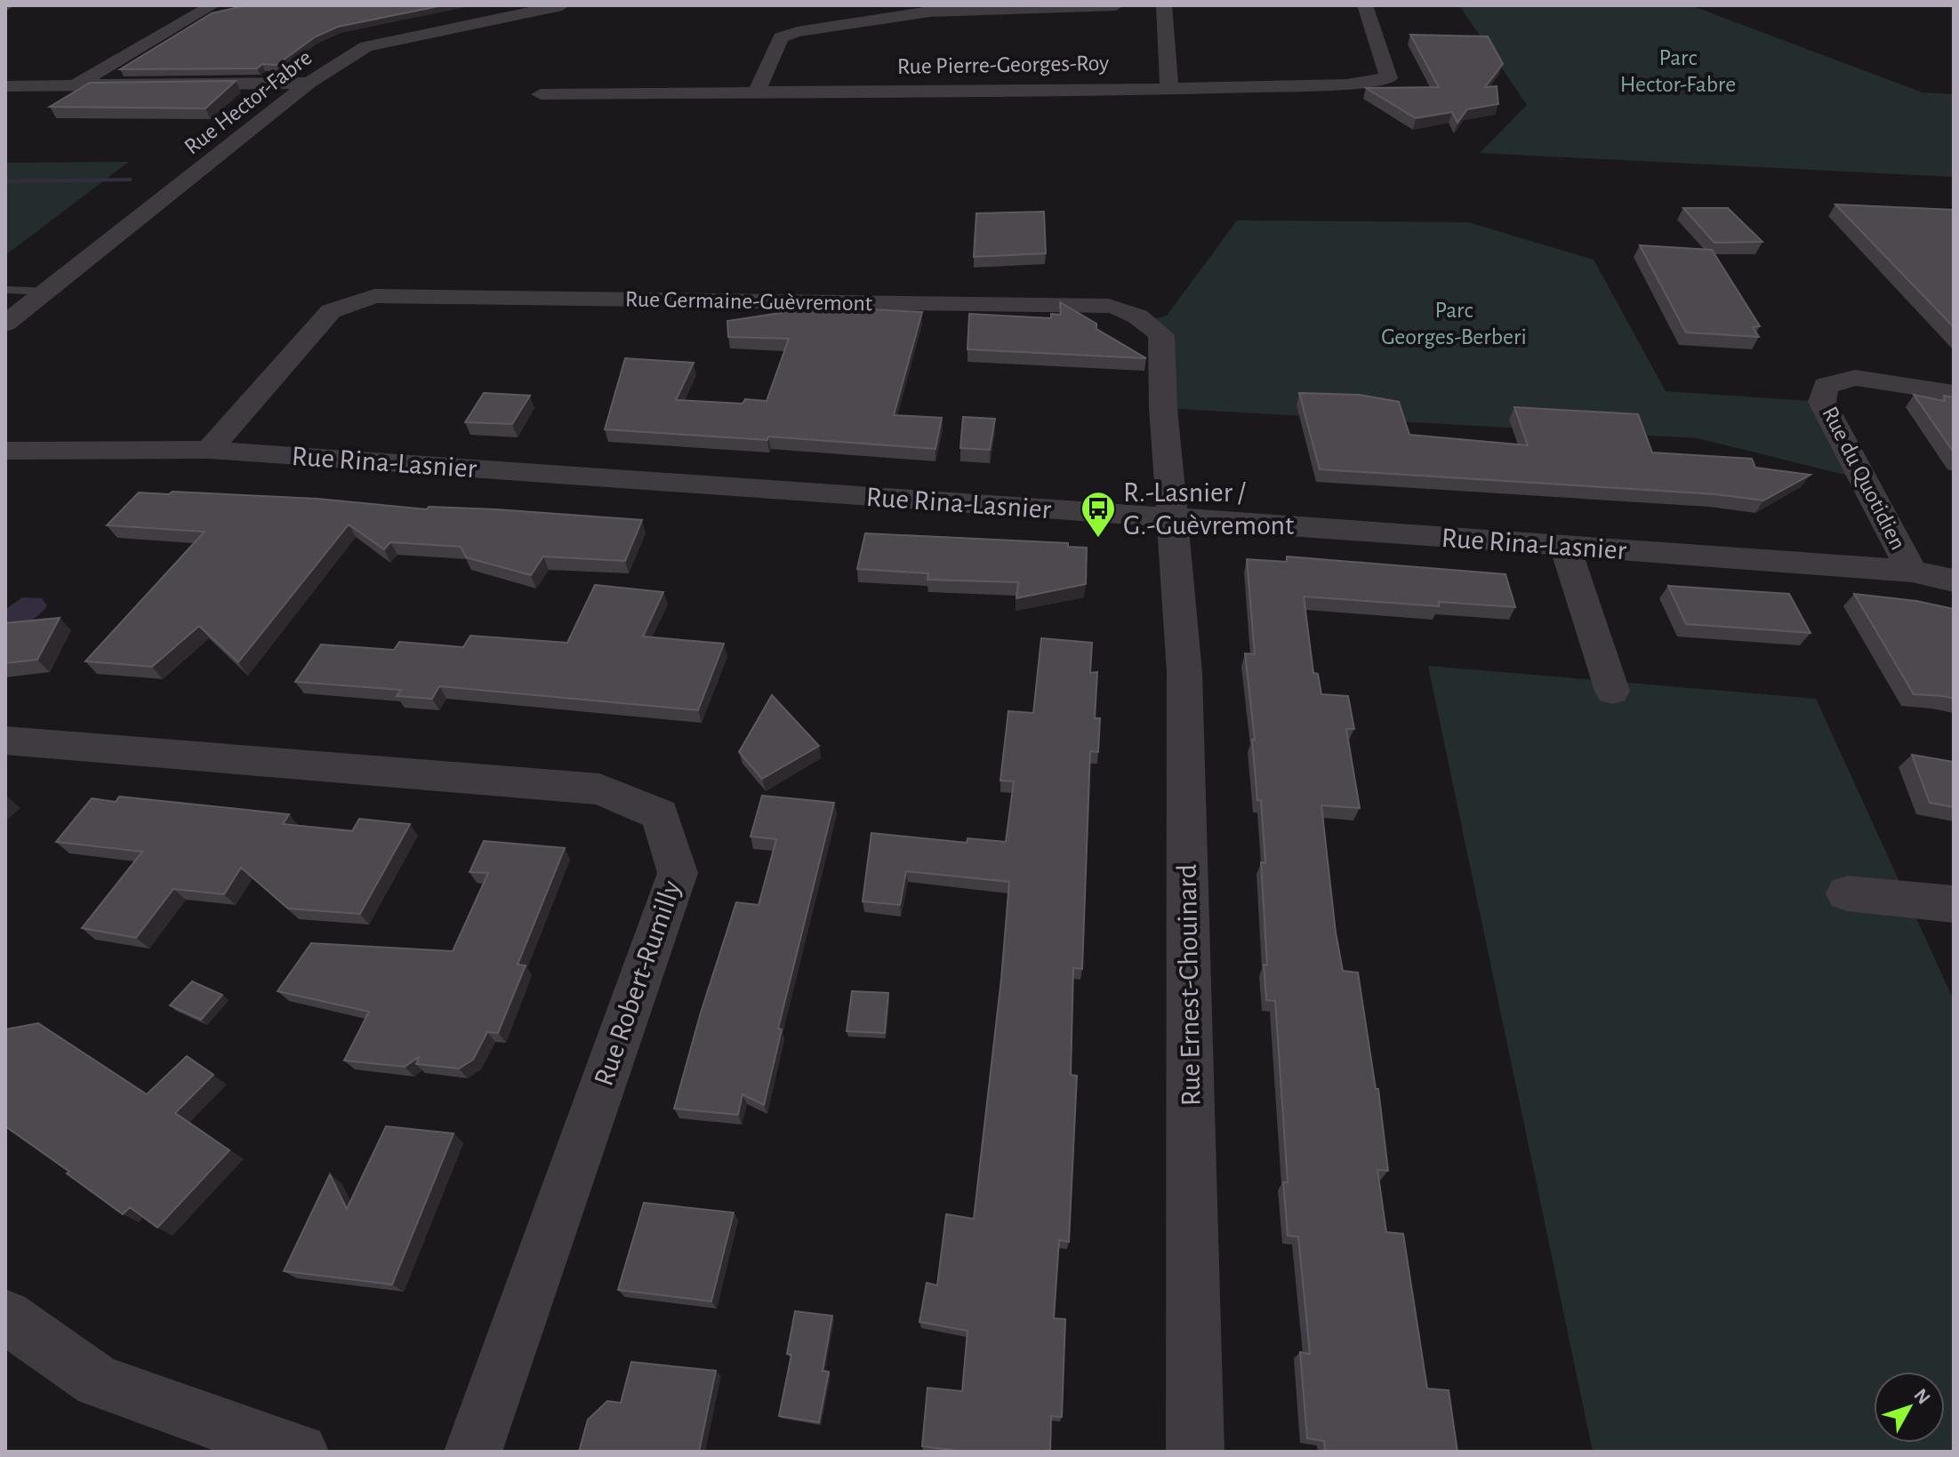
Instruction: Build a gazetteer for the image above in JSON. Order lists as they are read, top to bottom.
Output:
{
  "streets": {
    "street": [
      "Rue Pierre-Georges-Roy",
      "Rue Hector-Fabre",
      "Rue Germaine-Guèvremont",
      "Rue Rina-Lasnier",
      "Rue du Quotidien",
      "Rue Robert-Rumilly",
      "Rue Ernest-Chouinard"
    ]
  },
  "crossings": [
    ["Rue Germaine-Guèvremont", "Rue Rina-Lasnier"],
    ["Rue Germaine-Guèvremont", "Rue Ernest-Chouinard"],
    ["Rue Rina-Lasnier", "Rue du Quotidien"],
    ["Rue Rina-Lasnier", "Rue Ernest-Chouinard"]
  ],
  "parks": ["Parc Hector-Fabre", "Parc Georges-Berberi"],
  "places": {
    "bus stop": ["R.-Lasnier / G.-Guèvremont"]
  },
  "north": "top right"
}
